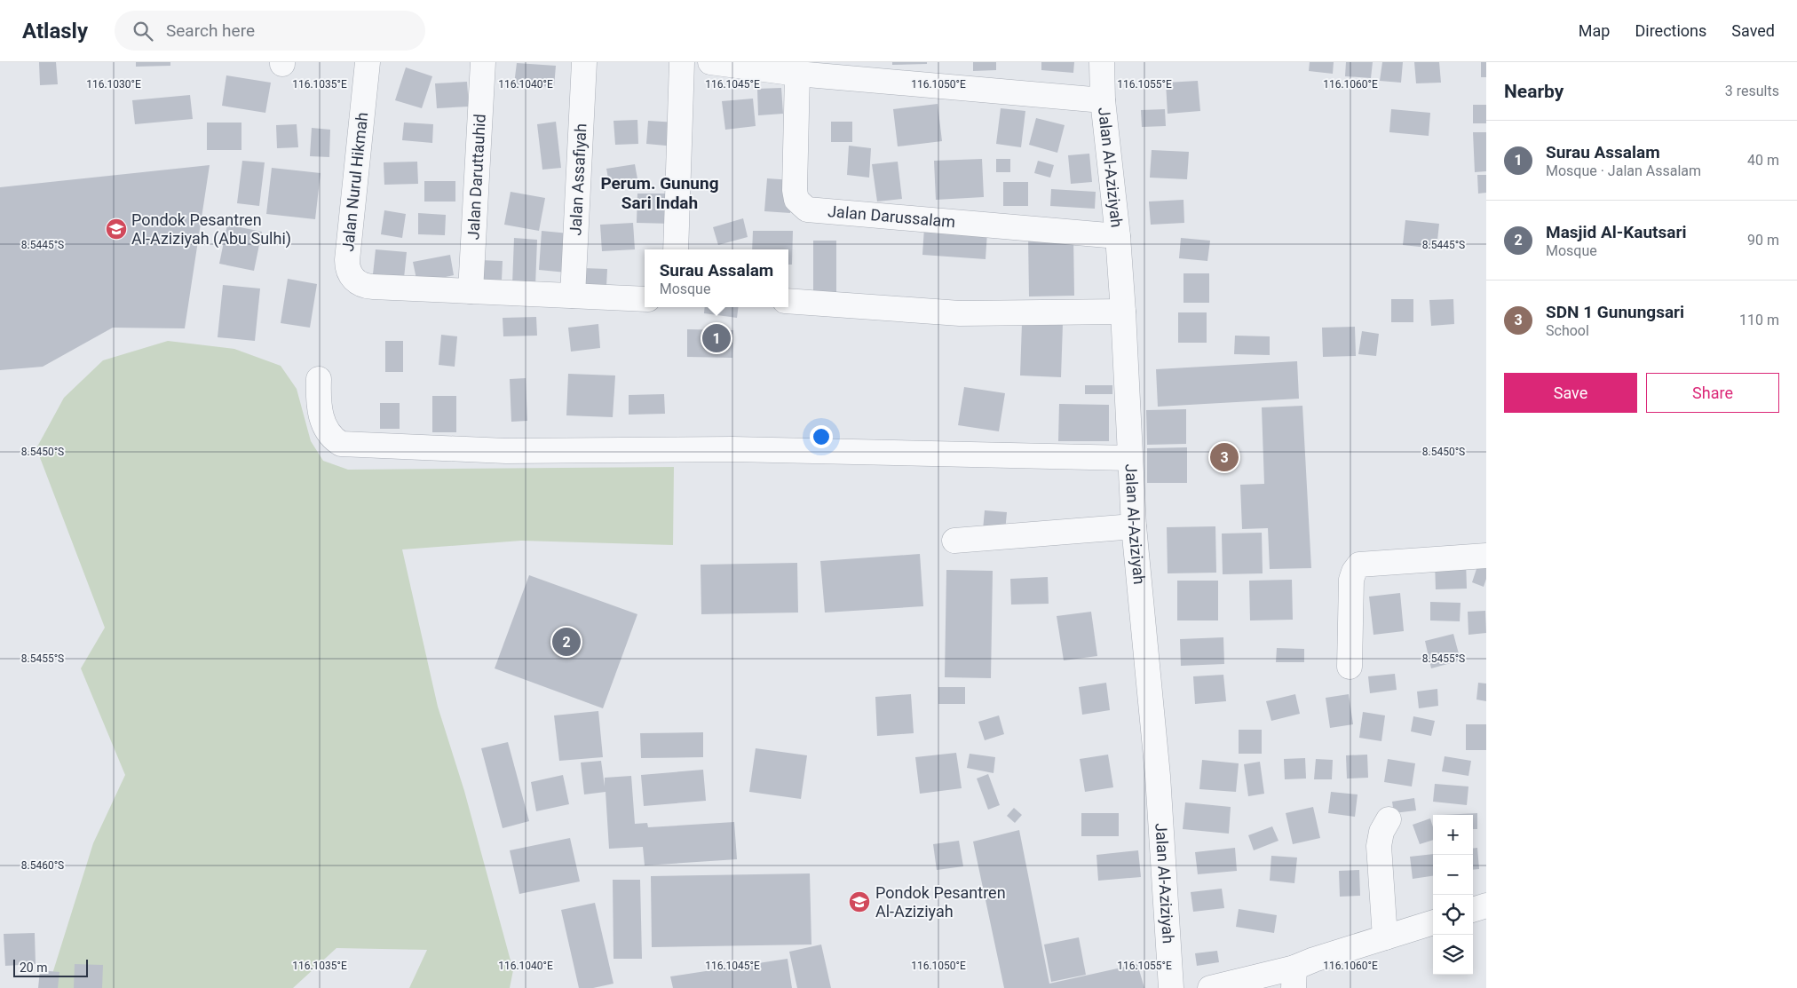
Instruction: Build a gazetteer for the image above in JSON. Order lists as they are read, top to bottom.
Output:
{
  "streets": {
    "street": [
      "Jalan Al-Aziziyah",
      "Jalan Daruttauhid",
      "Jalan Assafiyah",
      "Jalan Nurul Hikmah",
      "Jalan Darussalam"
    ]
  },
  "crossings": [
    ["Jalan Al-Aziziyah", "Jalan Darussalam"],
    ["Jalan Daruttauhid", "Jalan Nurul Hikmah"]
  ],
  "districts": ["Perum. Gunung Sari Indah"],
  "places": {
    "school or university": ["Pondok Pesantren Al-Aziziyah (Abu Sulhi)", "Pondok Pesantren Al-Aziziyah"]
  },
  "scale_bar": "20 m",
  "page": {
    "header": "Atlasly",
    "search": "Search here",
    "nav": ["Map", "Directions", "Saved"],
    "heading": ["Nearby", "3 results"],
    "list": [
      {
        "mark": "1",
        "name": "Surau Assalam",
        "note": "Mosque · Jalan Assalam",
        "value": "40 m"
      },
      {
        "mark": "2",
        "name": "Masjid Al-Kautsari",
        "note": "Mosque",
        "value": "90 m"
      },
      {
        "mark": "3",
        "name": "SDN 1 Gunungsari",
        "note": "School",
        "value": "110 m"
      }
    ],
    "popup": ["Surau Assalam", "Mosque"],
    "pins": ["1", "3", "2"],
    "buttons": ["Save", "Share"],
    "map_buttons": ["+", "−"],
    "scale": "20 m"
  },
  "coordinates": [
    "116.1030°E",
    "116.1035°E",
    "116.1040°E",
    "116.1045°E",
    "116.1050°E",
    "116.1055°E",
    "116.1060°E",
    "8.5445°S",
    "8.5450°S",
    "8.5455°S",
    "8.5460°S"
  ]
}
